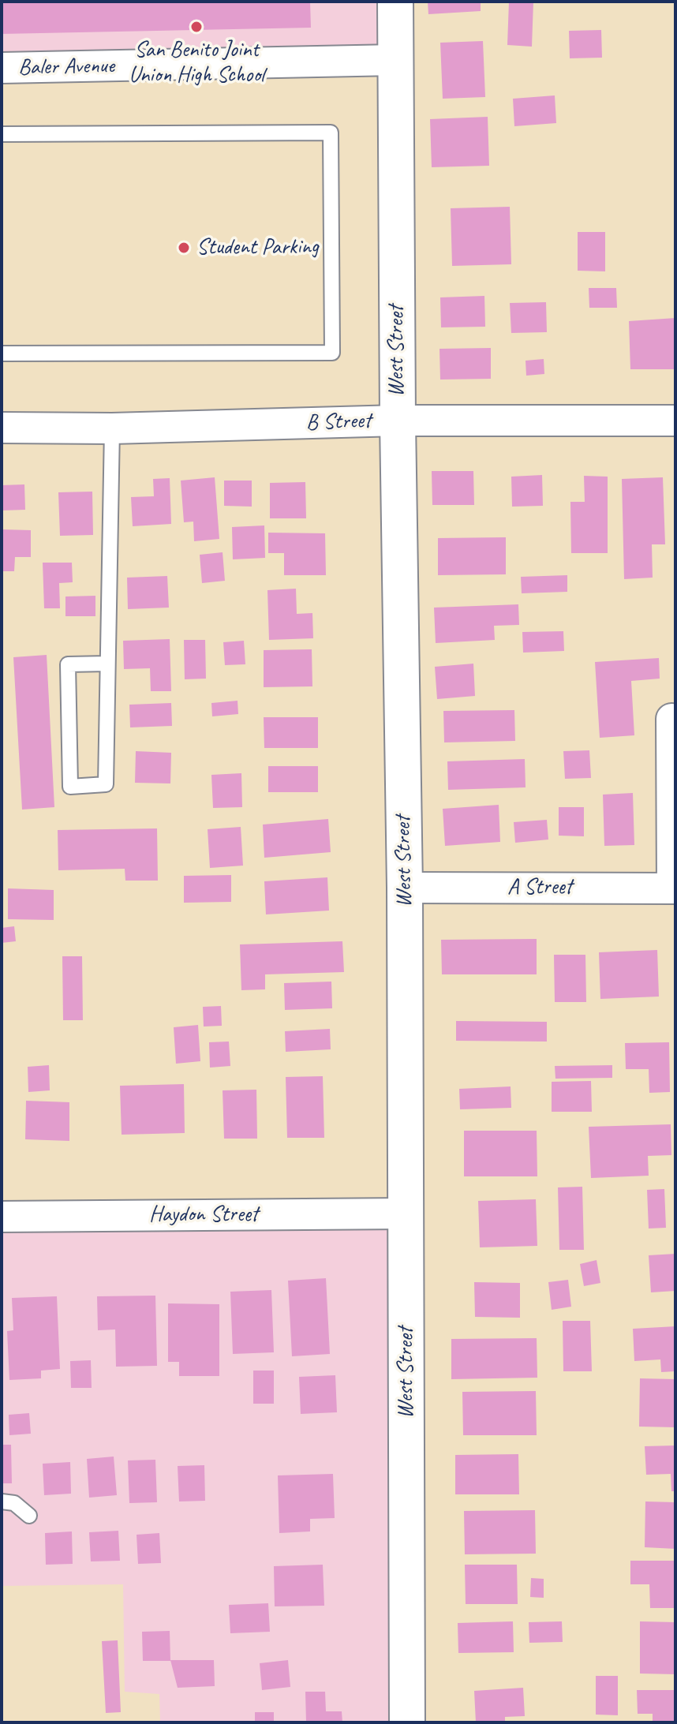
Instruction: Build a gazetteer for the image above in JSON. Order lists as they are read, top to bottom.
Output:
{
  "streets": {
    "street": [
      "Baler Avenue",
      "West Street",
      "B Street",
      "A Street",
      "Haydon Street"
    ]
  },
  "crossings": [
    ["Baler Avenue", "West Street"],
    ["West Street", "B Street"],
    ["West Street", "A Street"],
    ["West Street", "Haydon Street"]
  ],
  "places": ["San Benito Joint Union High School", "Student Parking"]
}
